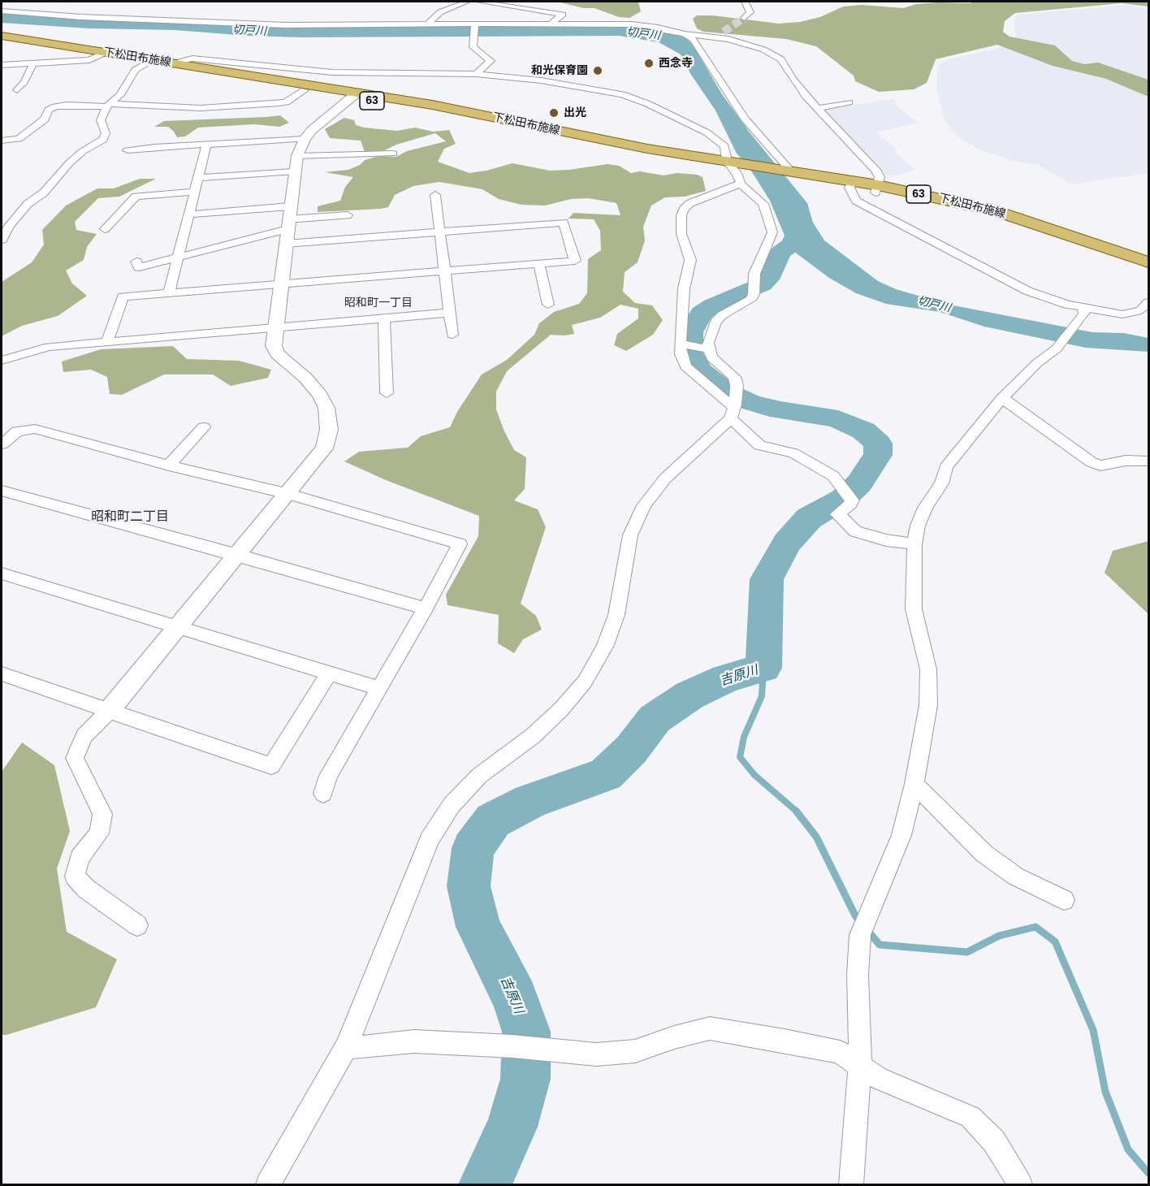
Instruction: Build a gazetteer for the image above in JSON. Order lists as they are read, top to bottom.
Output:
{
  "streets": {
    "main road": ["下松田布施線", "63"]
  },
  "districts": ["昭和町一丁目", "昭和町二丁目"],
  "water": ["切戸川", "吉原川"],
  "places": ["西念寺", "和光保育園", "出光"]
}
